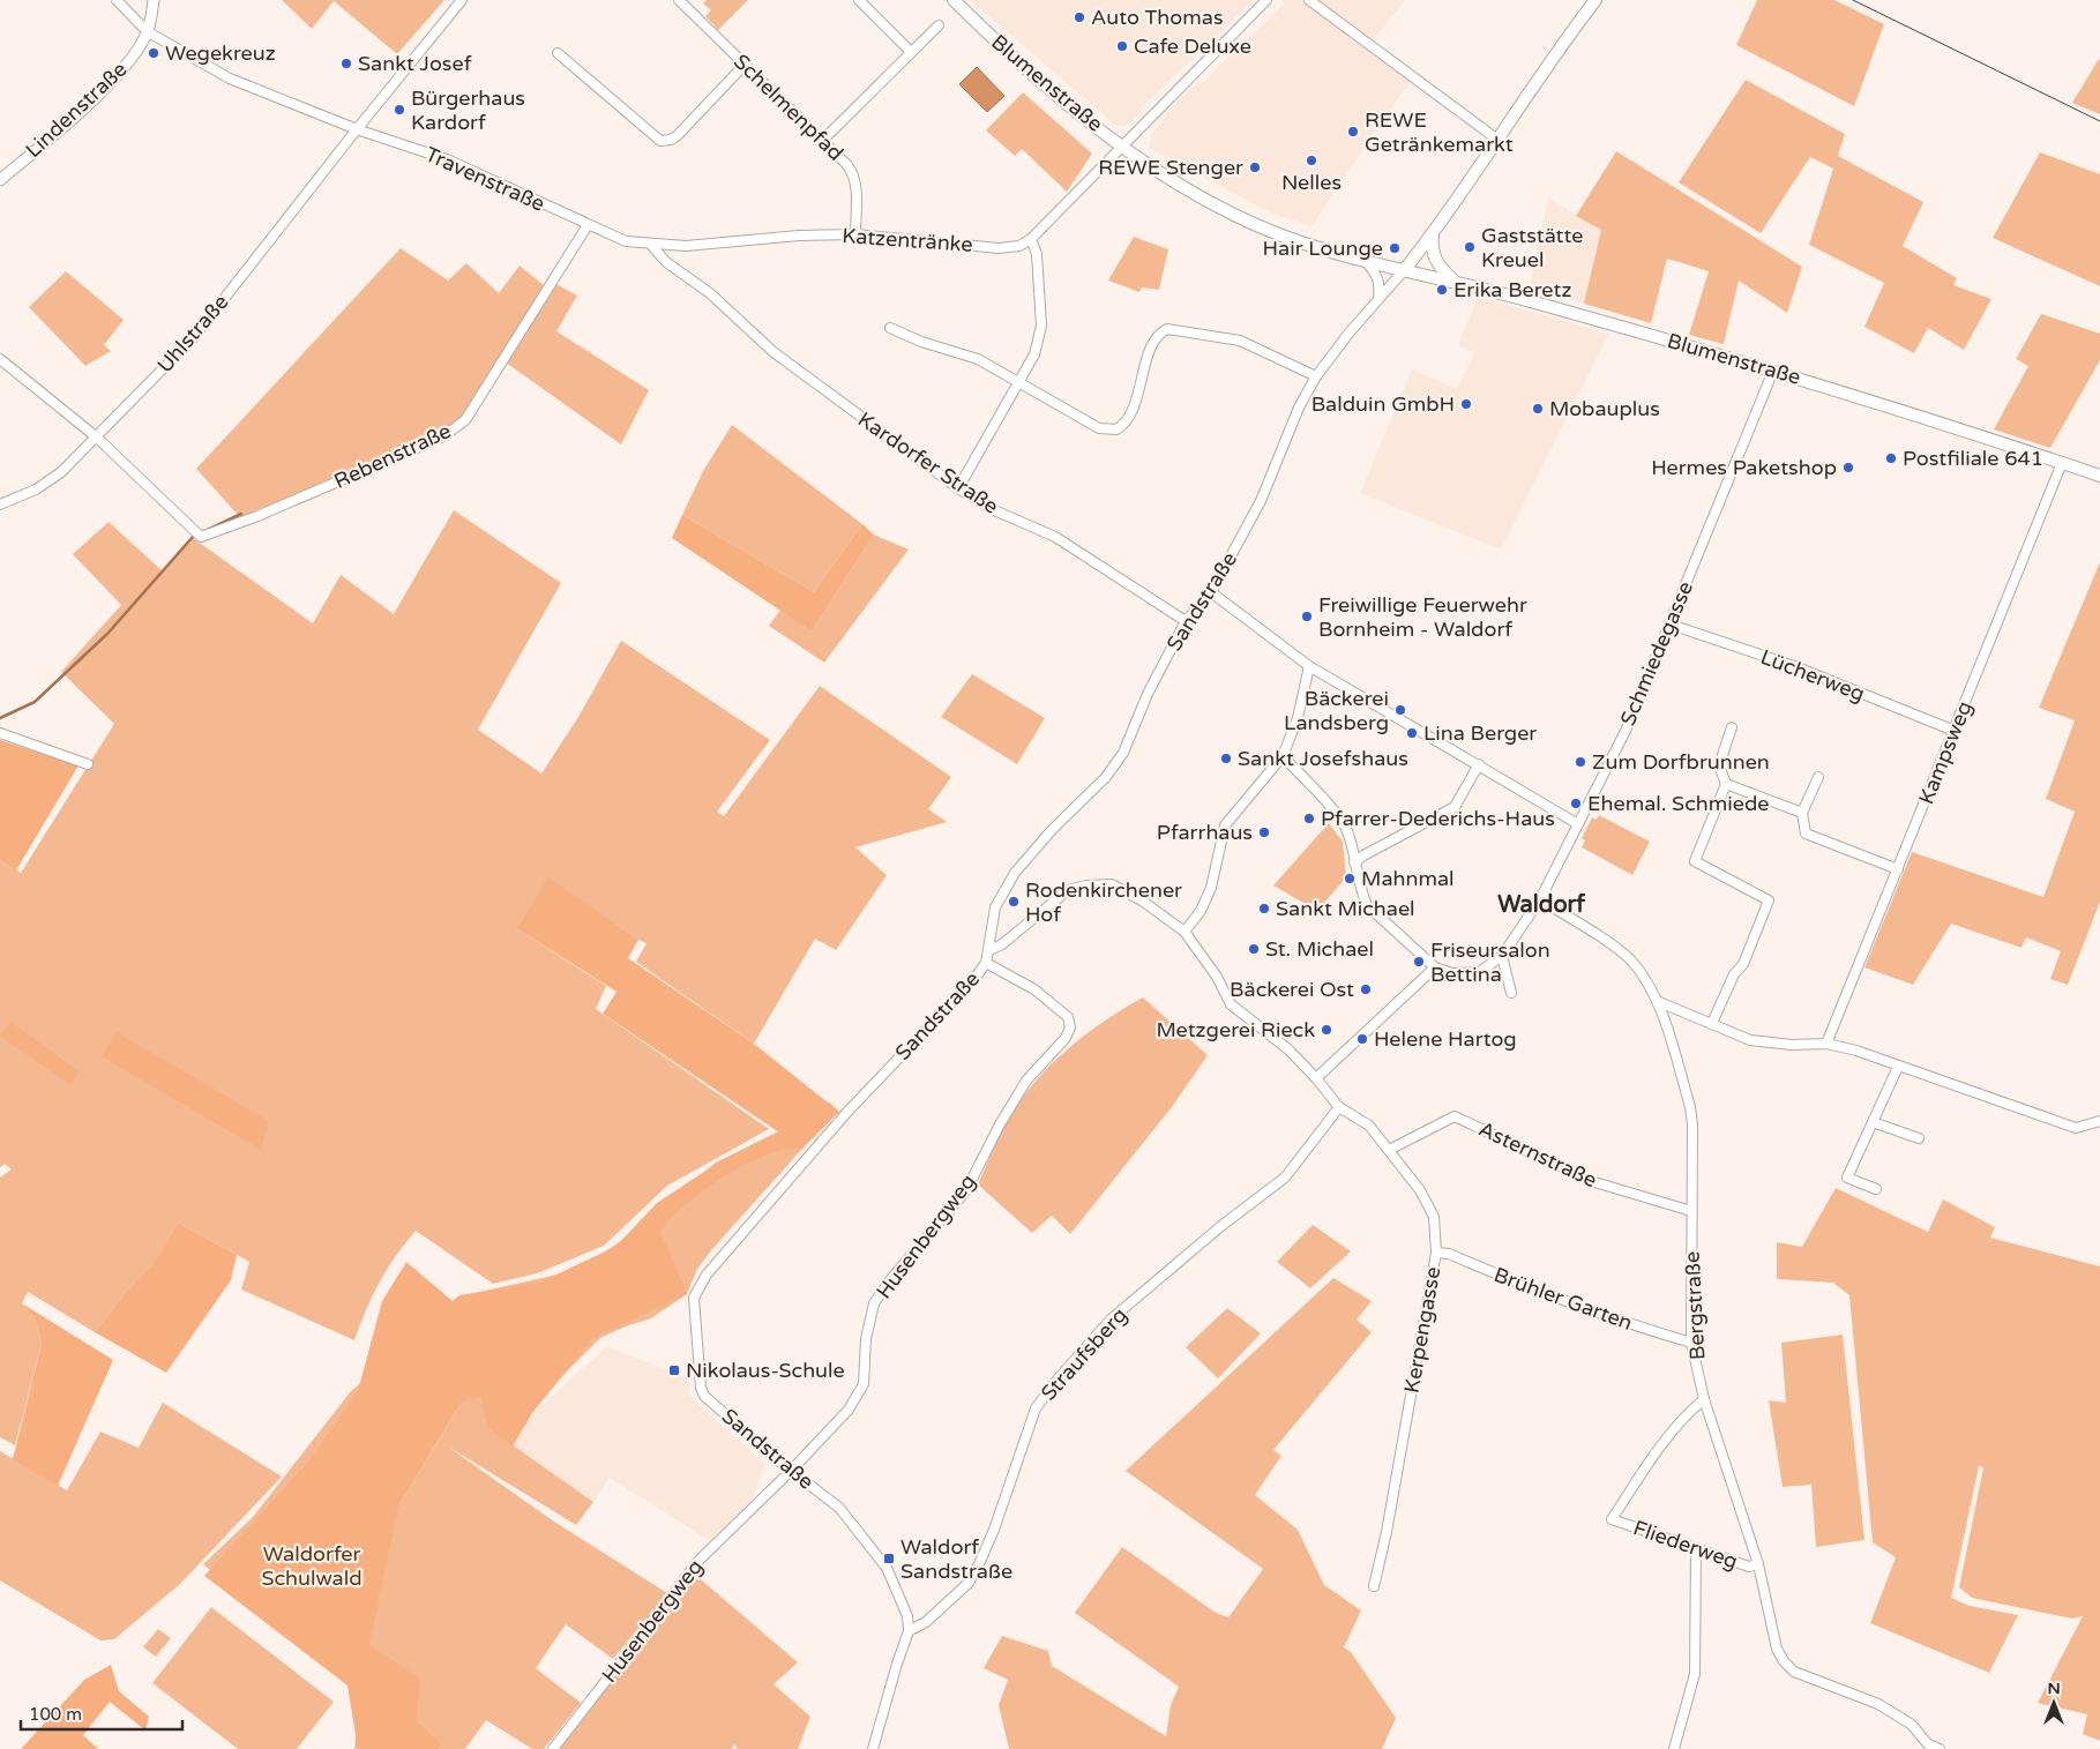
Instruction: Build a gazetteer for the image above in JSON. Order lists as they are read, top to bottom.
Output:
{
  "streets": {
    "main road": ["Blumenstraße"],
    "street": [
      "Schelmenpfad",
      "Lindenstraße",
      "Travenstraße",
      "Katzentränke",
      "Uhlstraße",
      "Rebenstraße",
      "Kardorfer Straße",
      "Sandstraße",
      "Schmiedegasse",
      "Lücherweg",
      "Kampsweg",
      "Asternstraße",
      "Husenbergweg",
      "Brühler Garten",
      "Bergstraße",
      "Kerpengasse",
      "Straufsberg",
      "Fliederweg"
    ]
  },
  "crossings": [
    ["Blumenstraße", "Katzentränke"],
    ["Blumenstraße", "Sandstraße"],
    ["Blumenstraße", "Schmiedegasse"],
    ["Blumenstraße", "Kampsweg"],
    ["Schelmenpfad", "Katzentränke"],
    ["Lindenstraße", "Travenstraße"],
    ["Travenstraße", "Katzentränke"],
    ["Travenstraße", "Uhlstraße"],
    ["Travenstraße", "Rebenstraße"],
    ["Travenstraße", "Kardorfer Straße"],
    ["Katzentränke", "Kardorfer Straße"],
    ["Uhlstraße", "Rebenstraße"],
    ["Kardorfer Straße", "Sandstraße"],
    ["Sandstraße", "Husenbergweg"],
    ["Sandstraße", "Kerpengasse"],
    ["Sandstraße", "Straufsberg"],
    ["Schmiedegasse", "Lücherweg"],
    ["Schmiedegasse", "Bergstraße"],
    ["Lücherweg", "Kampsweg"],
    ["Asternstraße", "Bergstraße"],
    ["Asternstraße", "Kerpengasse"],
    ["Brühler Garten", "Bergstraße"],
    ["Brühler Garten", "Kerpengasse"],
    ["Bergstraße", "Fliederweg"],
    ["Kerpengasse", "Straufsberg"]
  ],
  "districts": ["Waldorf"],
  "parks": ["Waldorfer Schulwald"],
  "places": {
    "other": [
      "Auto Thomas",
      "Cafe Deluxe",
      "Wegekreuz",
      "Sankt Josef",
      "Bürgerhaus Kardorf",
      "REWE Getränkemarkt",
      "Nelles",
      "REWE Stenger",
      "Gaststätte Kreuel",
      "Hair Lounge",
      "Erika Beretz",
      "Balduin GmbH",
      "Mobauplus",
      "Postfiliale 641",
      "Hermes Paketshop",
      "Freiwillige Feuerwehr Bornheim - Waldorf",
      "Bäckerei Landsberg",
      "Lina Berger",
      "Sankt Josefshaus",
      "Zum Dorfbrunnen",
      "Ehemal. Schmiede",
      "Pfarrer-Dederichs-Haus",
      "Pfarrhaus",
      "Mahnmal",
      "Rodenkirchener Hof",
      "Sankt Michael",
      "St. Michael",
      "Friseursalon Bettina",
      "Bäckerei Ost",
      "Metzgerei Rieck",
      "Helene Hartog"
    ],
    "transit": ["Nikolaus-Schule", "Waldorf Sandstraße"]
  },
  "scale_bar": "100 m",
  "north": "top"
}
